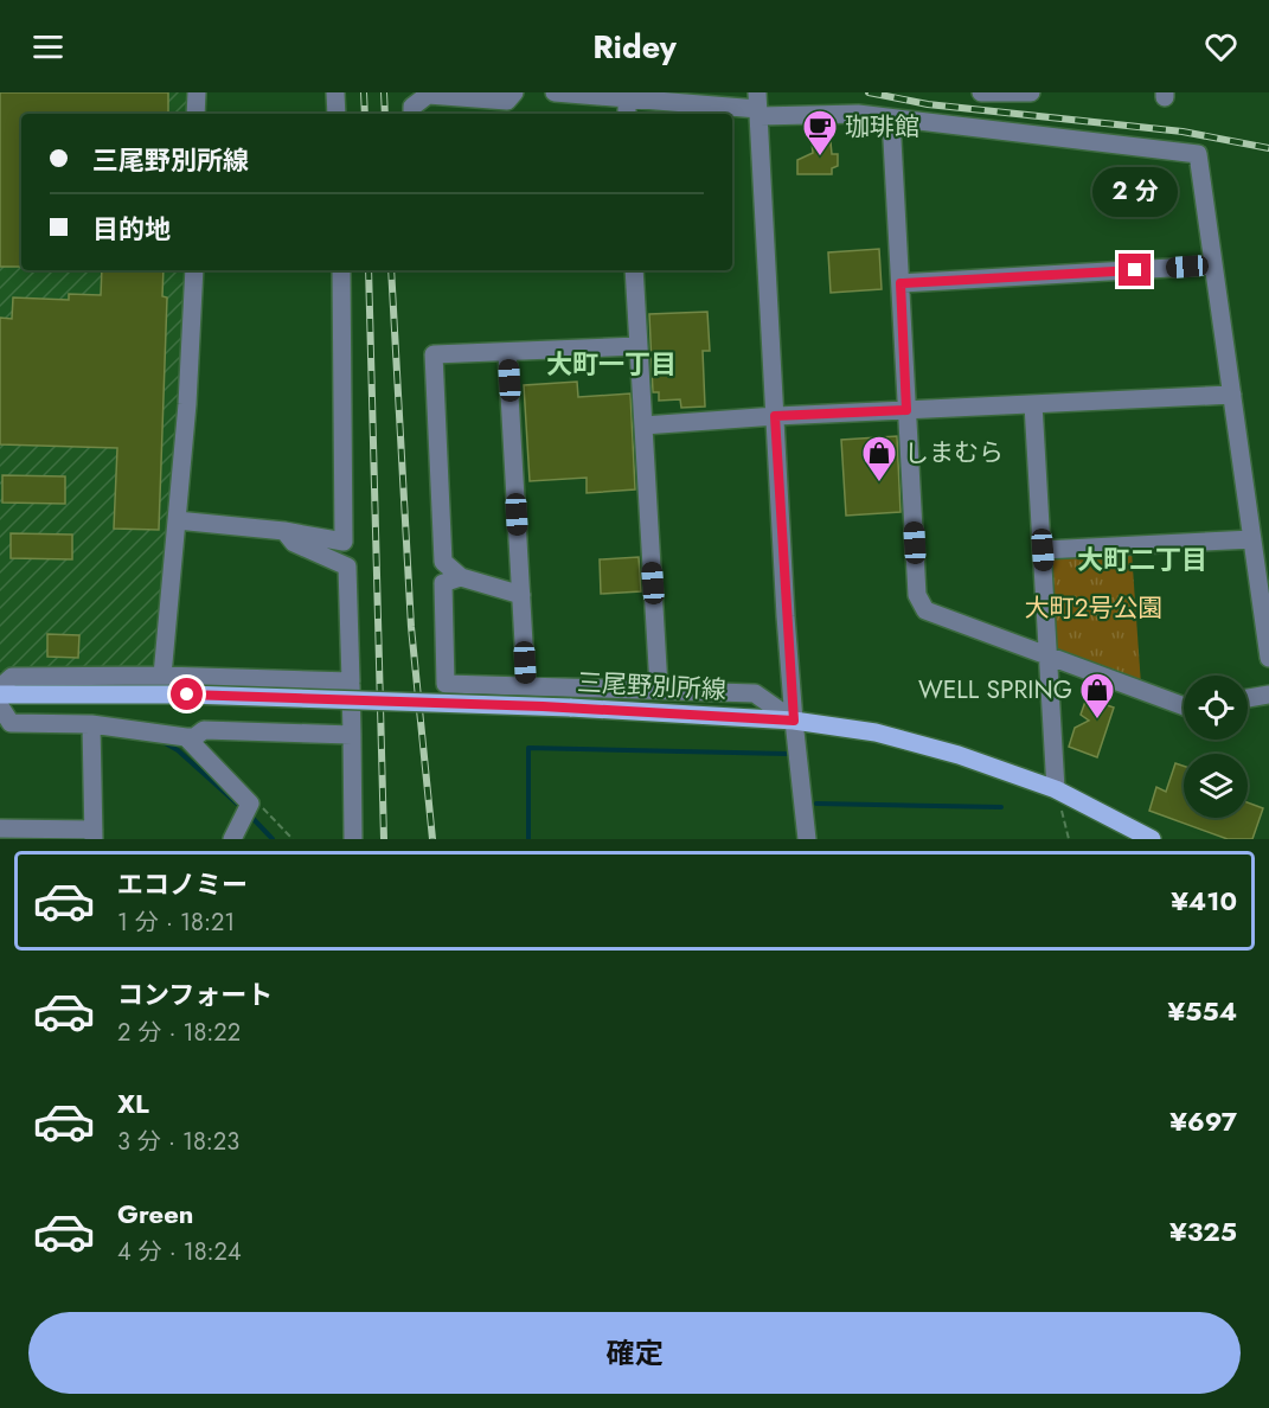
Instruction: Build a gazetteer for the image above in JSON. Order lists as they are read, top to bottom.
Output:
{
  "streets": {
    "main road": ["三尾野別所線"]
  },
  "districts": ["大町一丁目", "大町二丁目"],
  "parks": ["大町２号公園"],
  "places": {
    "cafe": ["珈琲館"],
    "shop": ["しまむら", "WELL SPRING"]
  },
  "page": {
    "header": "Ridey",
    "banner": ["三尾野別所線", "目的地"],
    "bubble": "2 分",
    "list": [
      {
        "name": "エコノミー",
        "note": "1 分 · 18:21",
        "value": "¥410"
      },
      {
        "name": "コンフォート",
        "note": "2 分 · 18:22",
        "value": "¥554"
      },
      {
        "name": "XL",
        "note": "3 分 · 18:23",
        "value": "¥697"
      },
      {
        "name": "Green",
        "note": "4 分 · 18:24",
        "value": "¥325"
      }
    ],
    "buttons": "確定"
  }
}
